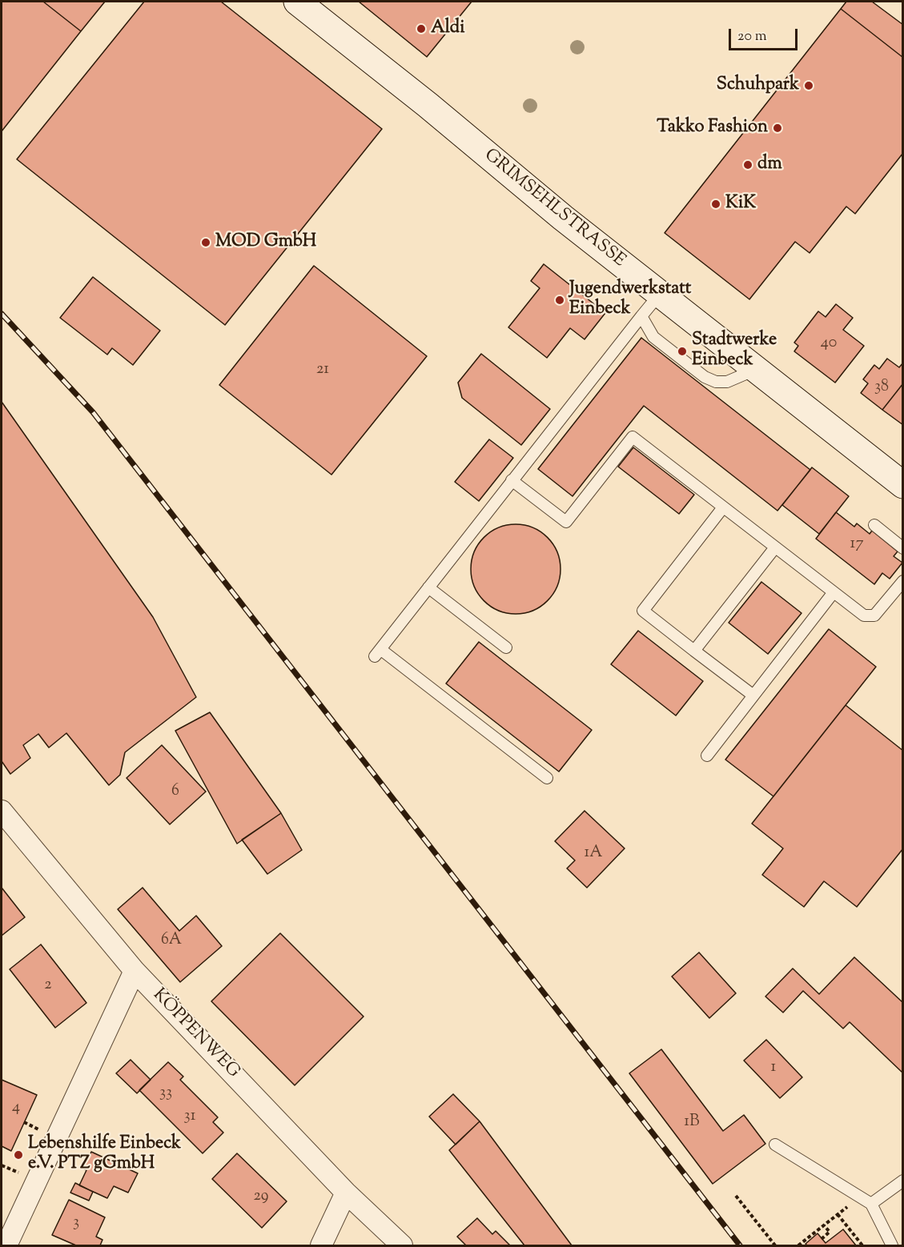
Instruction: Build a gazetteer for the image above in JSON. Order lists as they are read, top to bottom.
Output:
{
  "streets": {
    "main road": ["GRIMSEHLSTRASSE"],
    "street": ["KÖPPENWEG"]
  },
  "places": [
    "Aldi",
    "Schuhpark",
    "Takko Fashion",
    "dm",
    "KiK",
    "MOD GmbH",
    "Jugendwerkstatt Einbeck",
    "Stadtwerke Einbeck",
    "Lebenshilfe Einbeck e.V. PTZ gGmbH"
  ],
  "house_numbers": [
    "40",
    "21",
    "38",
    "17",
    "6",
    "1A",
    "6A",
    "2",
    "1",
    "33",
    "4",
    "31",
    "1B",
    "29",
    "3"
  ],
  "scale_bar": "20 m"
}
